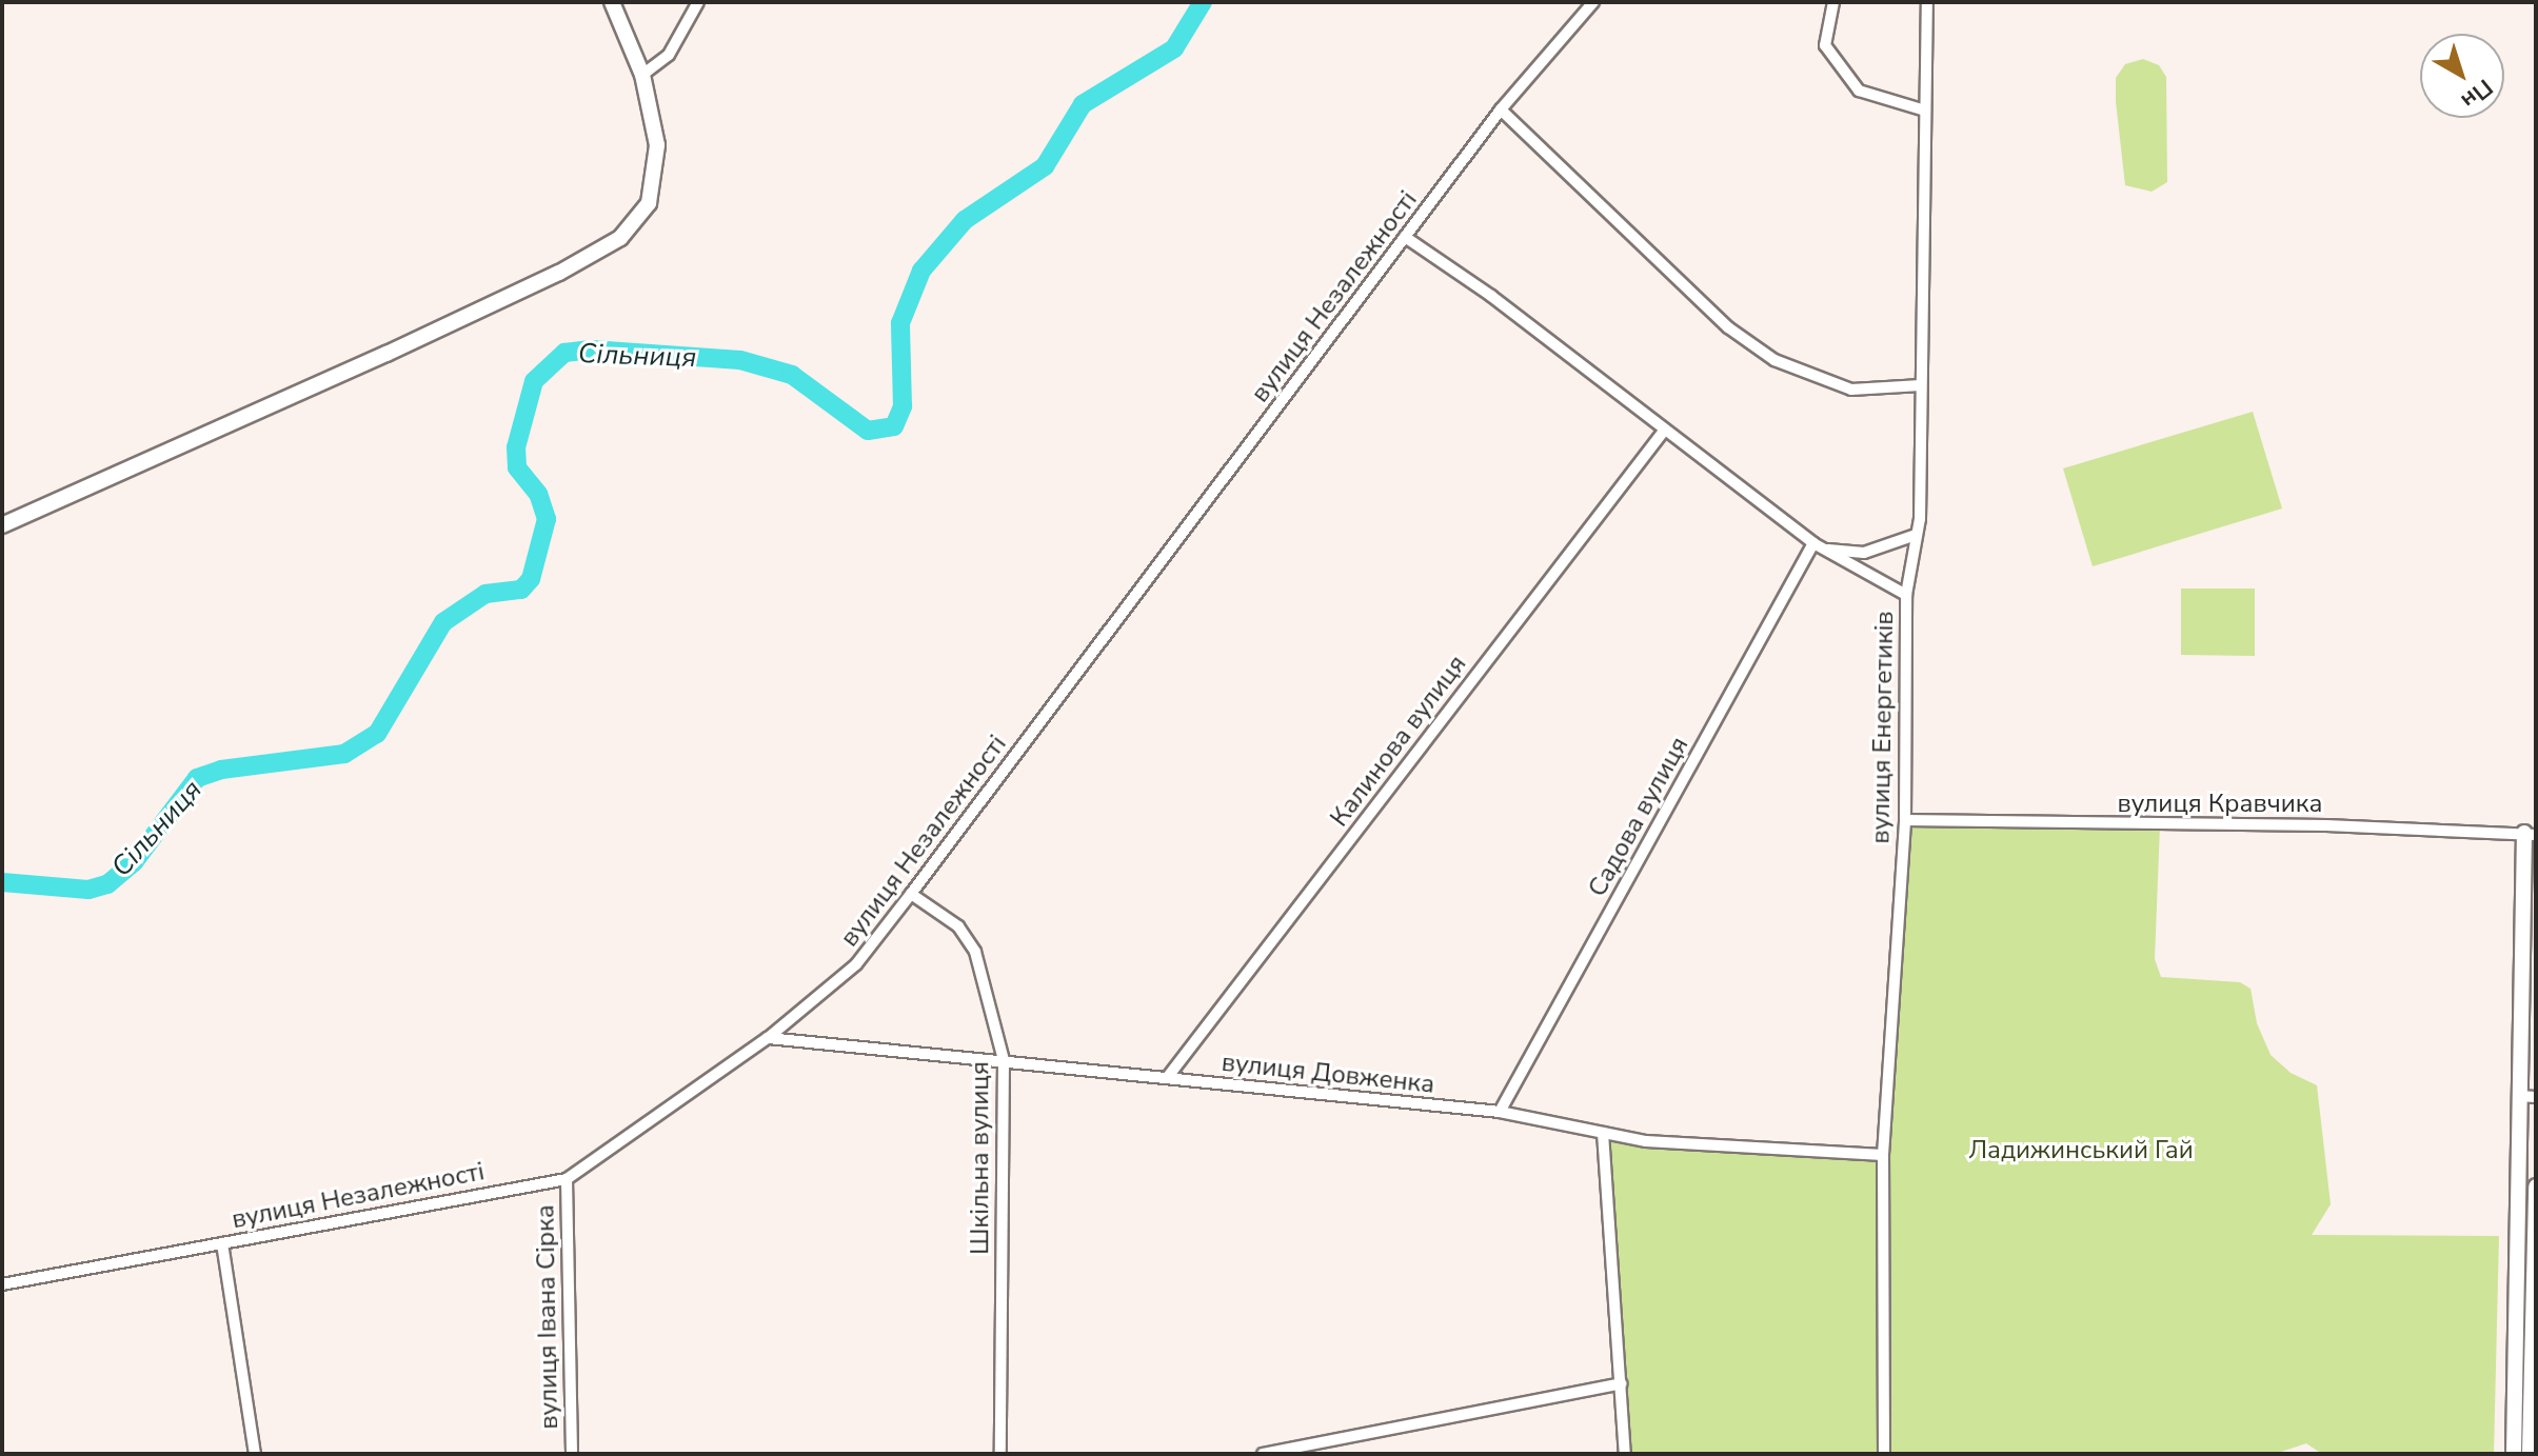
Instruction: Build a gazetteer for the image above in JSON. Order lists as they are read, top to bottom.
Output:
{
  "streets": {
    "street": [
      "вулиця Незалежності",
      "вулиця Енергетиків",
      "Калинова вулиця",
      "вулиця Кравчика",
      "Садова вулиця",
      "вулиця Довженка",
      "Шкільна вулиця",
      "вулиця Івана Сірка"
    ]
  },
  "crossings": [
    ["вулиця Незалежності", "вулиця Довженка"],
    ["вулиця Незалежності", "Шкільна вулиця"],
    ["вулиця Незалежності", "вулиця Івана Сірка"],
    ["вулиця Енергетиків", "вулиця Кравчика"],
    ["вулиця Енергетиків", "вулиця Довженка"],
    ["Калинова вулиця", "вулиця Довженка"],
    ["Садова вулиця", "вулиця Довженка"],
    ["вулиця Довженка", "Шкільна вулиця"]
  ],
  "water": ["Сільниця"],
  "parks": ["Ладижинський Гай"],
  "north": "bottom right"
}
